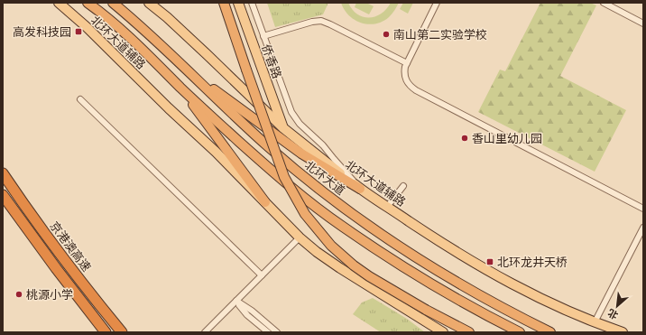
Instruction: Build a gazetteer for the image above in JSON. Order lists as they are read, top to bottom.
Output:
{
  "streets": {
    "highway": ["北环大道", "京港澳高速"],
    "main road": ["北环大道辅路", "侨香路"]
  },
  "crossings": [
    ["北环大道辅路", "侨香路"]
  ],
  "places": {
    "transit": ["高发科技园", "北环龙井天桥"],
    "other": ["南山第二实验学校", "香山里幼儿园", "桃源小学"]
  },
  "north": "bottom left"
}
